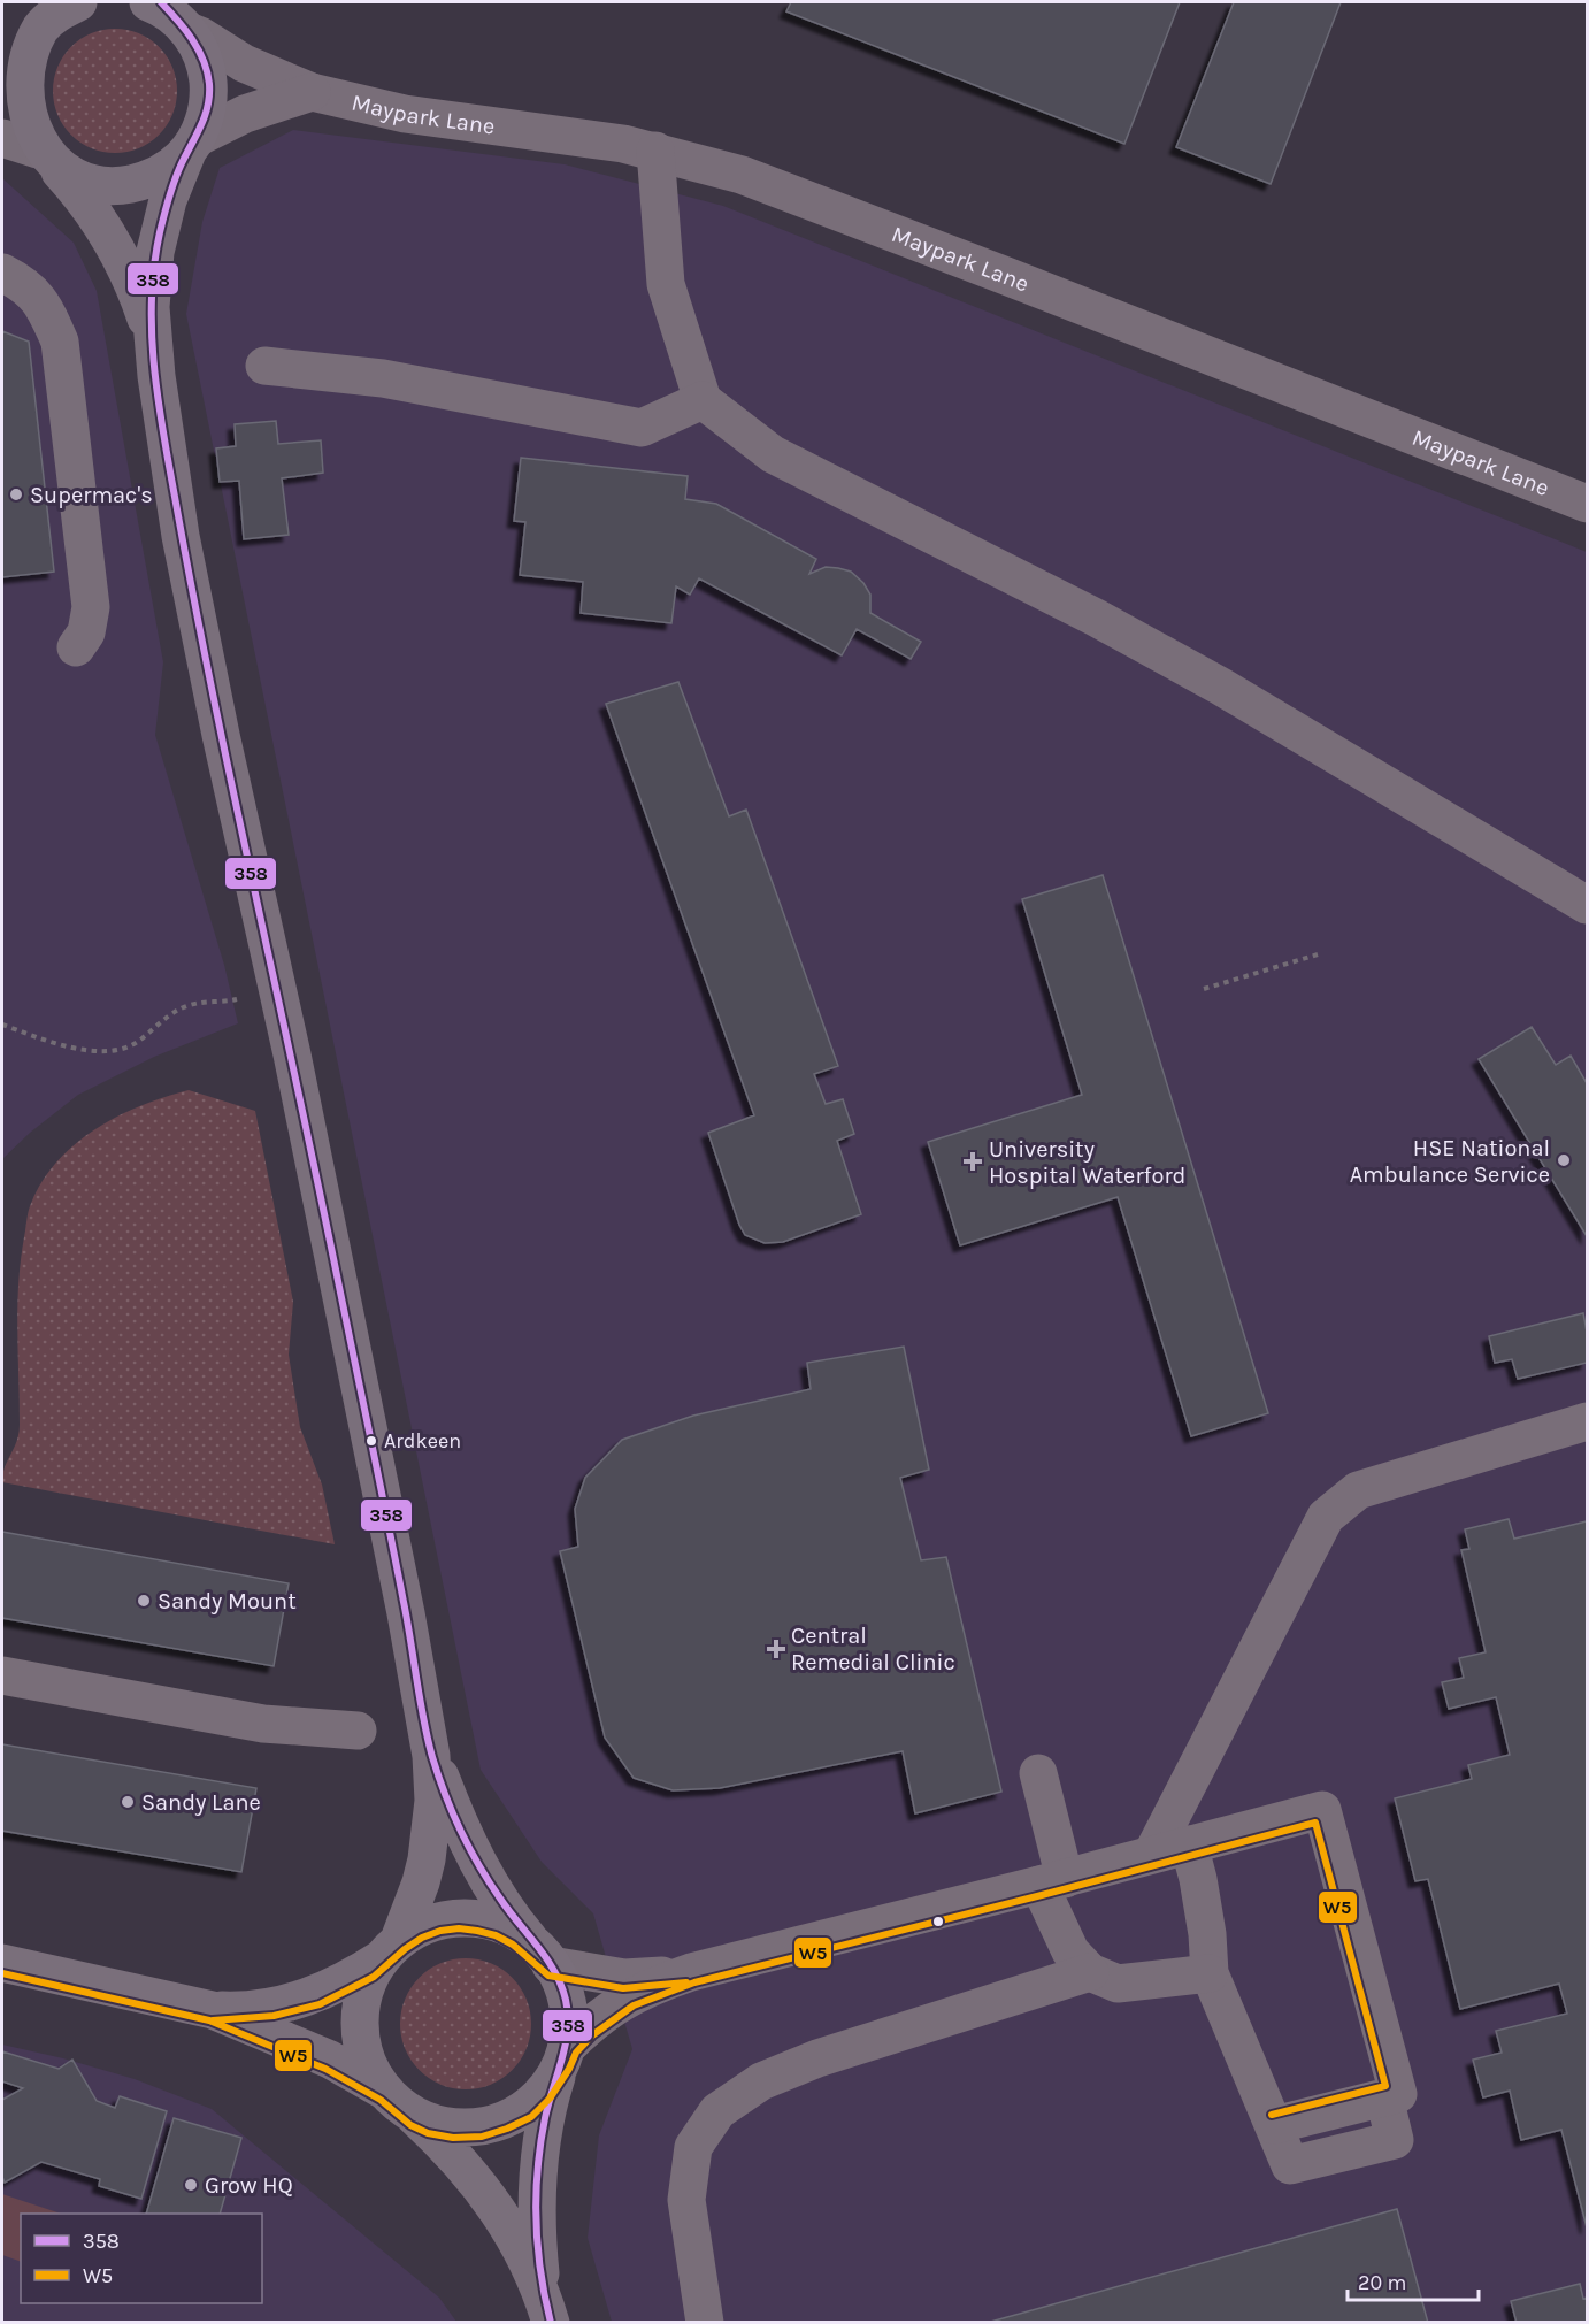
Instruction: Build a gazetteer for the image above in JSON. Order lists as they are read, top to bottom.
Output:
{
  "streets": {
    "street": ["Maypark Lane"]
  },
  "places": {
    "other": [
      "Supermac's",
      "HSE National Ambulance Service",
      "Ardkeen",
      "Sandy Mount",
      "Sandy Lane",
      "Grow HQ"
    ],
    "health": ["University Hospital Waterford", "Central Remedial Clinic"]
  },
  "lines": ["transit line 358", "transit line W5"],
  "legend": ["358", "W5"],
  "scale_bar": "20 m"
}
